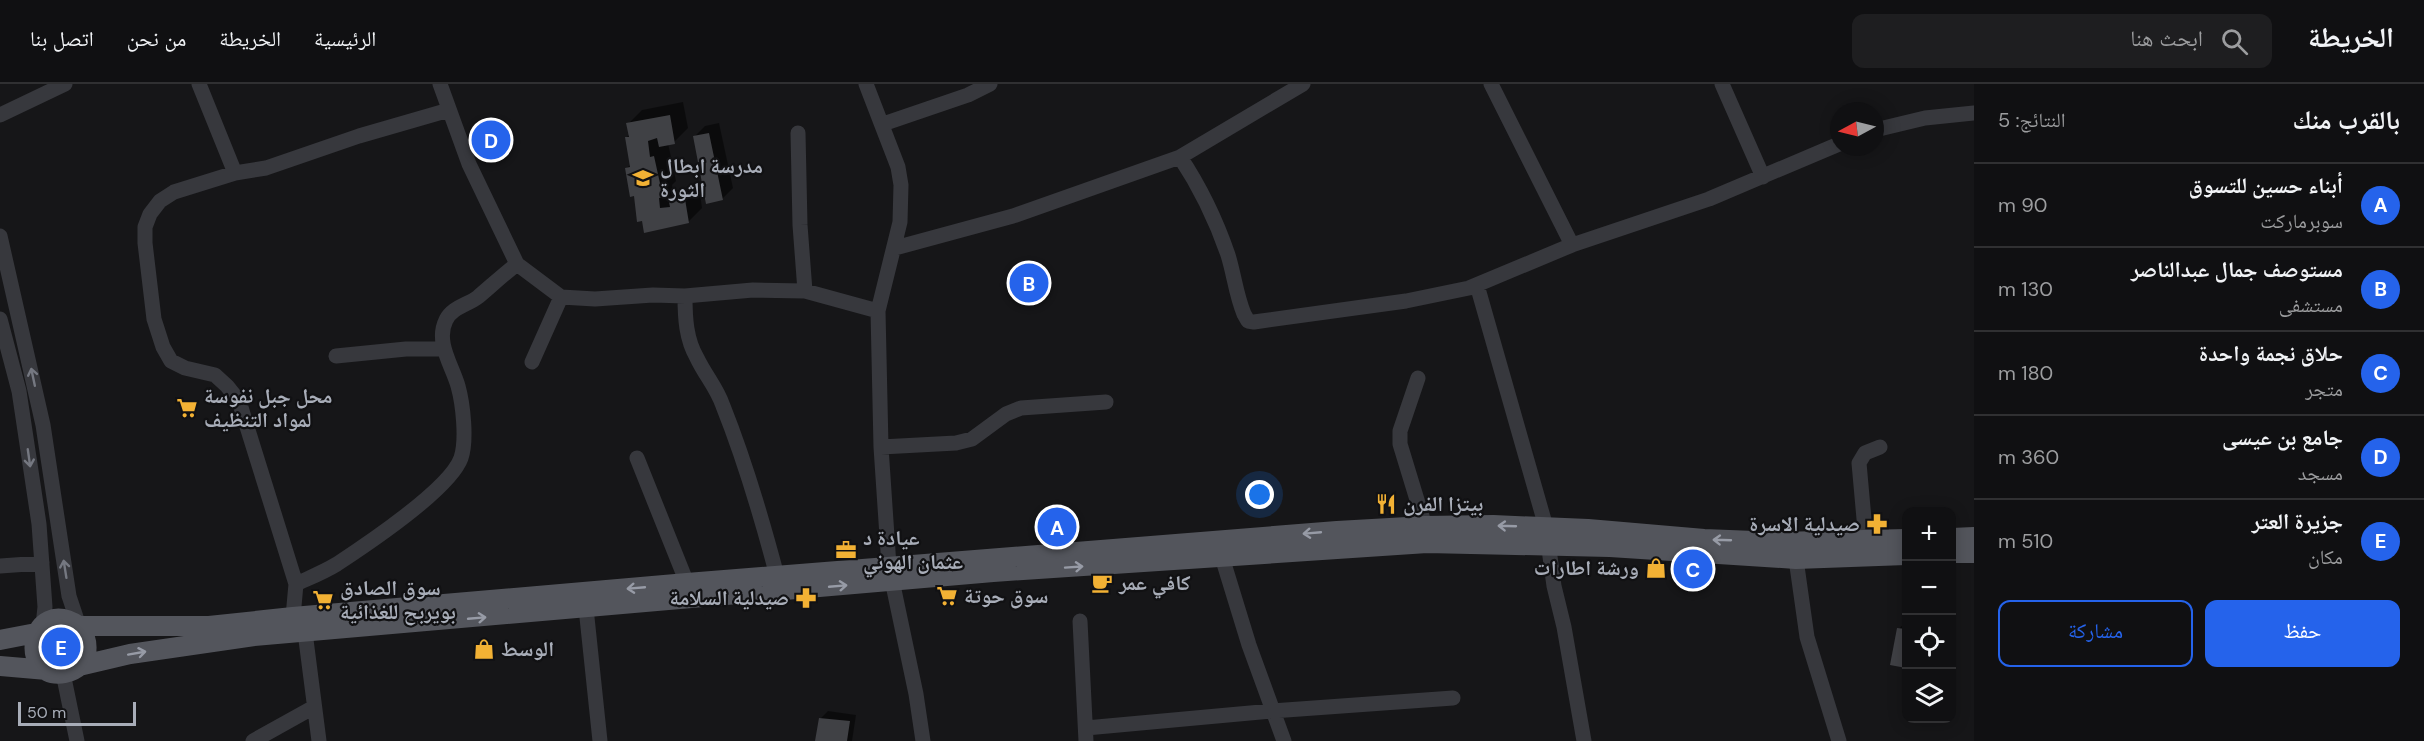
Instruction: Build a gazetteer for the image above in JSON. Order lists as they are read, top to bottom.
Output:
{
  "places": {
    "school or university": ["مدرسة ابطال الثورة"],
    "supermarket": ["محل جبل نفوسة لمواد التنظيف", "سوق حوتة", "سوق الصادق بويربح للغذائية"],
    "restaurant": ["بيتزا الفرن"],
    "pharmacy": ["صيدلية الاسرة", "صيدلية السلامة"],
    "office": ["عيادة د عثمان الهوني"],
    "shop": ["ورشة اطارات", "الوسط"],
    "cafe": ["كافي عمر"]
  },
  "scale_bar": "50 m",
  "north": "left",
  "page": {
    "header": "الخريطة",
    "search": "ابحث هنا",
    "nav": [
      "الرئيسية",
      "الخريطة",
      "من نحن",
      "اتصل بنا"
    ],
    "heading": ["بالقرب منك", "النتائج: 5"],
    "pins": [
      "D",
      "B",
      "A",
      "C",
      "E"
    ],
    "list": [
      {
        "mark": "A",
        "name": "أبناء حسين للتسوق",
        "note": "سوبرماركت",
        "value": "90 m"
      },
      {
        "mark": "B",
        "name": "مستوصف جمال عبدالناصر",
        "note": "مستشفى",
        "value": "130 m"
      },
      {
        "mark": "C",
        "name": "حلاق نجمة واحدة",
        "note": "متجر",
        "value": "180 m"
      },
      {
        "mark": "D",
        "name": "جامع بن عيسى",
        "note": "مسجد",
        "value": "360 m"
      },
      {
        "mark": "E",
        "name": "جزيرة العتر",
        "note": "مكان",
        "value": "510 m"
      }
    ],
    "map_buttons": ["+", "−"],
    "buttons": ["حفظ", "مشاركة"],
    "scale": "50 m"
  }
}
